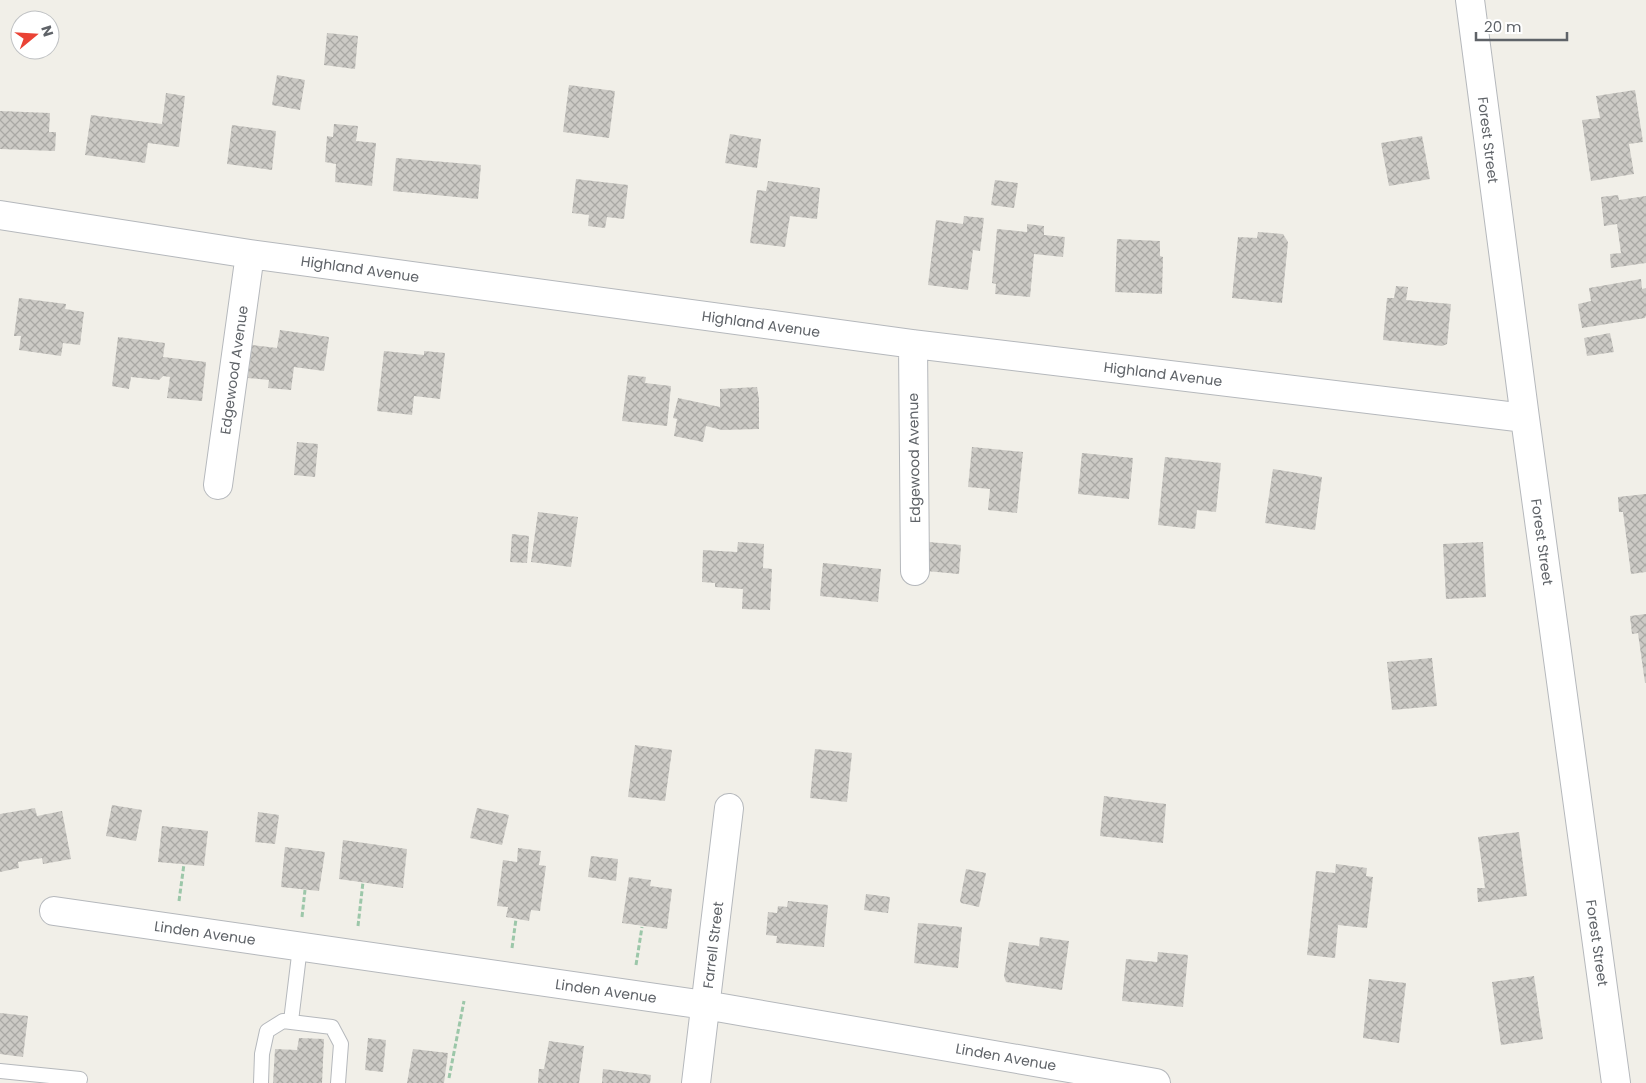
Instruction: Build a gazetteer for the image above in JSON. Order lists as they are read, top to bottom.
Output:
{
  "streets": {
    "street": [
      "Forest Street",
      "Highland Avenue",
      "Edgewood Avenue",
      "Linden Avenue",
      "Farrell Street"
    ]
  },
  "crossings": [
    ["Forest Street", "Highland Avenue"],
    ["Highland Avenue", "Edgewood Avenue"],
    ["Linden Avenue", "Farrell Street"]
  ],
  "scale_bar": "20 m",
  "north": "right"
}
